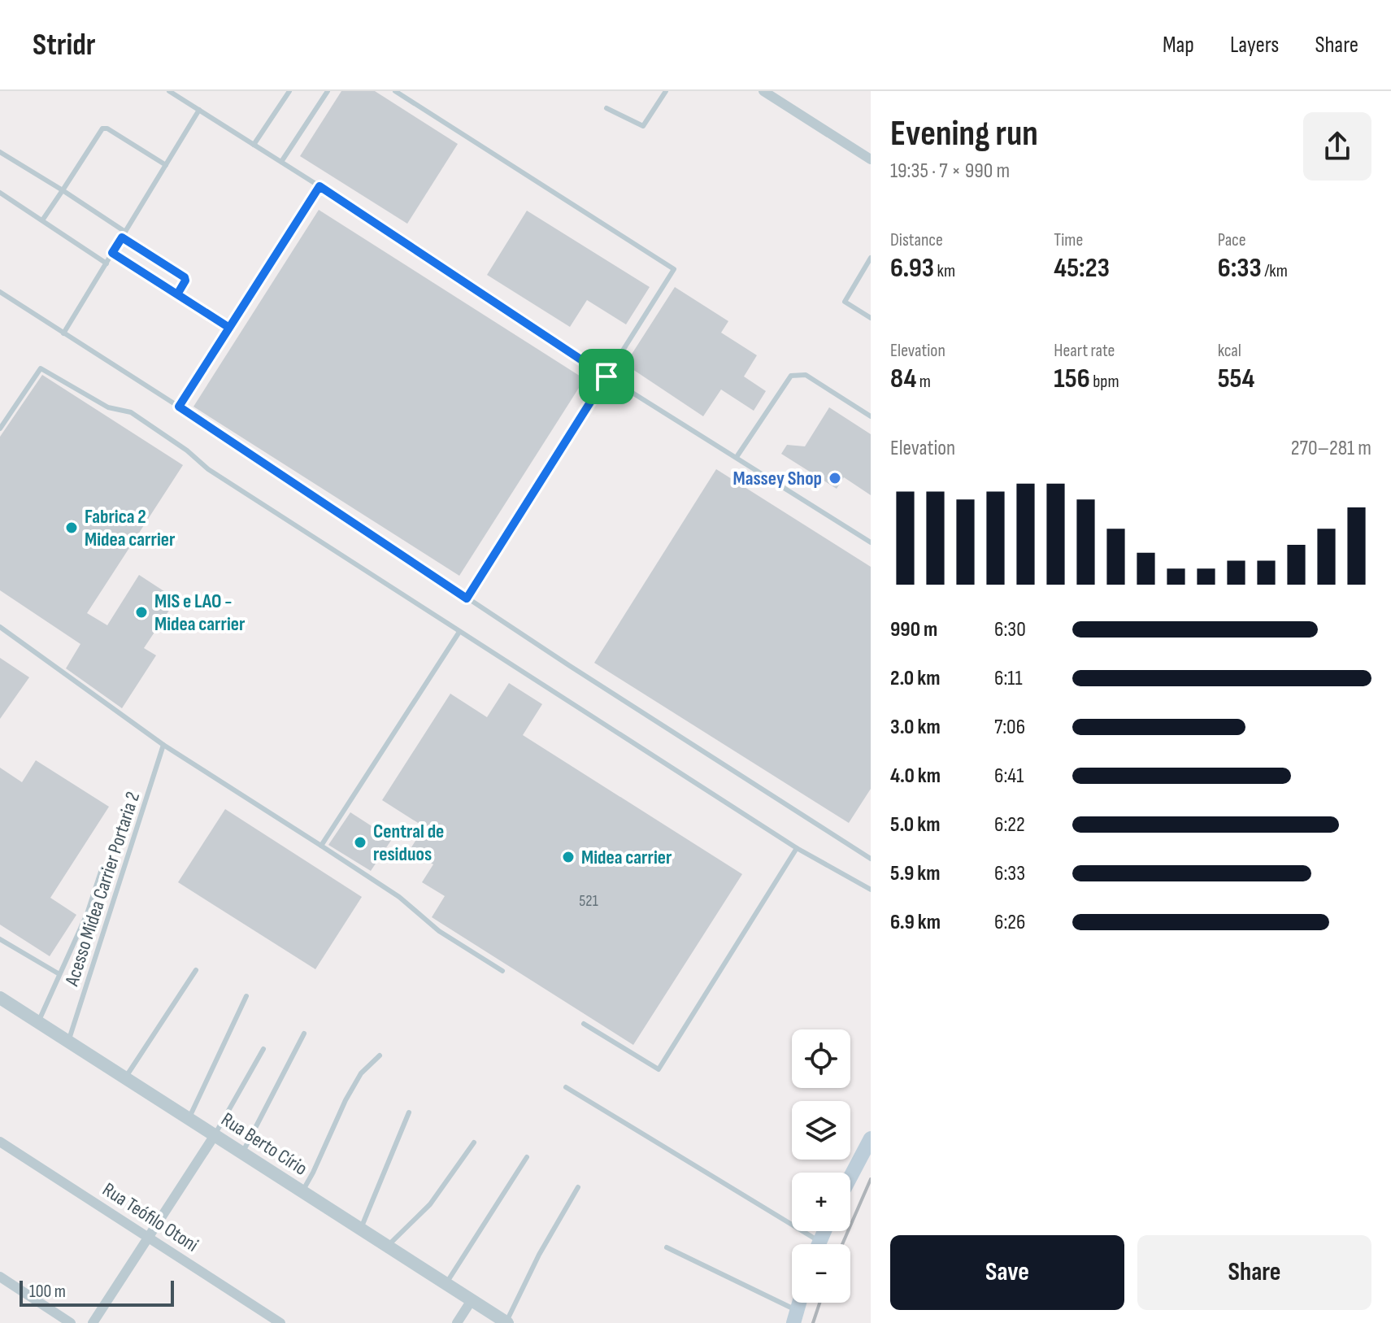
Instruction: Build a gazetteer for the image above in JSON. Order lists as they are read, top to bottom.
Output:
{
  "streets": {
    "street": ["Rua Berto Círio", "Rua Teófilo Otoni"],
    "lane": ["Acesso Midea Carrier Portaria 2"]
  },
  "crossings": [
    ["Acesso Midea Carrier Portaria 2", "Rua Berto Círio"]
  ],
  "places": [
    "Massey Shop",
    "Fabrica 2 Midea carrier",
    "MIS e LAO - Midea carrier",
    "Central de residuos",
    "Midea carrier"
  ],
  "house_numbers": ["521"],
  "scale_bar": "100 m",
  "page": {
    "header": "Stridr",
    "nav": ["Map", "Layers", "Share"],
    "heading": ["Evening run", "19:35 · 7 × 990 m"],
    "stats": [
      ["Distance", "6.93 km"],
      ["Time", "45:23"],
      ["Pace", "6:33 /km"],
      ["Elevation", "84 m"],
      ["Heart rate", "156 bpm"],
      ["kcal", "554"]
    ],
    "chart": ["Elevation", "270–281 m"],
    "list": [
      {
        "name": "990 m",
        "note": "6:30"
      },
      {
        "name": "2.0 km",
        "note": "6:11"
      },
      {
        "name": "3.0 km",
        "note": "7:06"
      },
      {
        "name": "4.0 km",
        "note": "6:41"
      },
      {
        "name": "5.0 km",
        "note": "6:22"
      },
      {
        "name": "5.9 km",
        "note": "6:33"
      },
      {
        "name": "6.9 km",
        "note": "6:26"
      }
    ],
    "map_buttons": ["+", "−"],
    "buttons": ["Save", "Share"],
    "scale": "100 m"
  }
}
